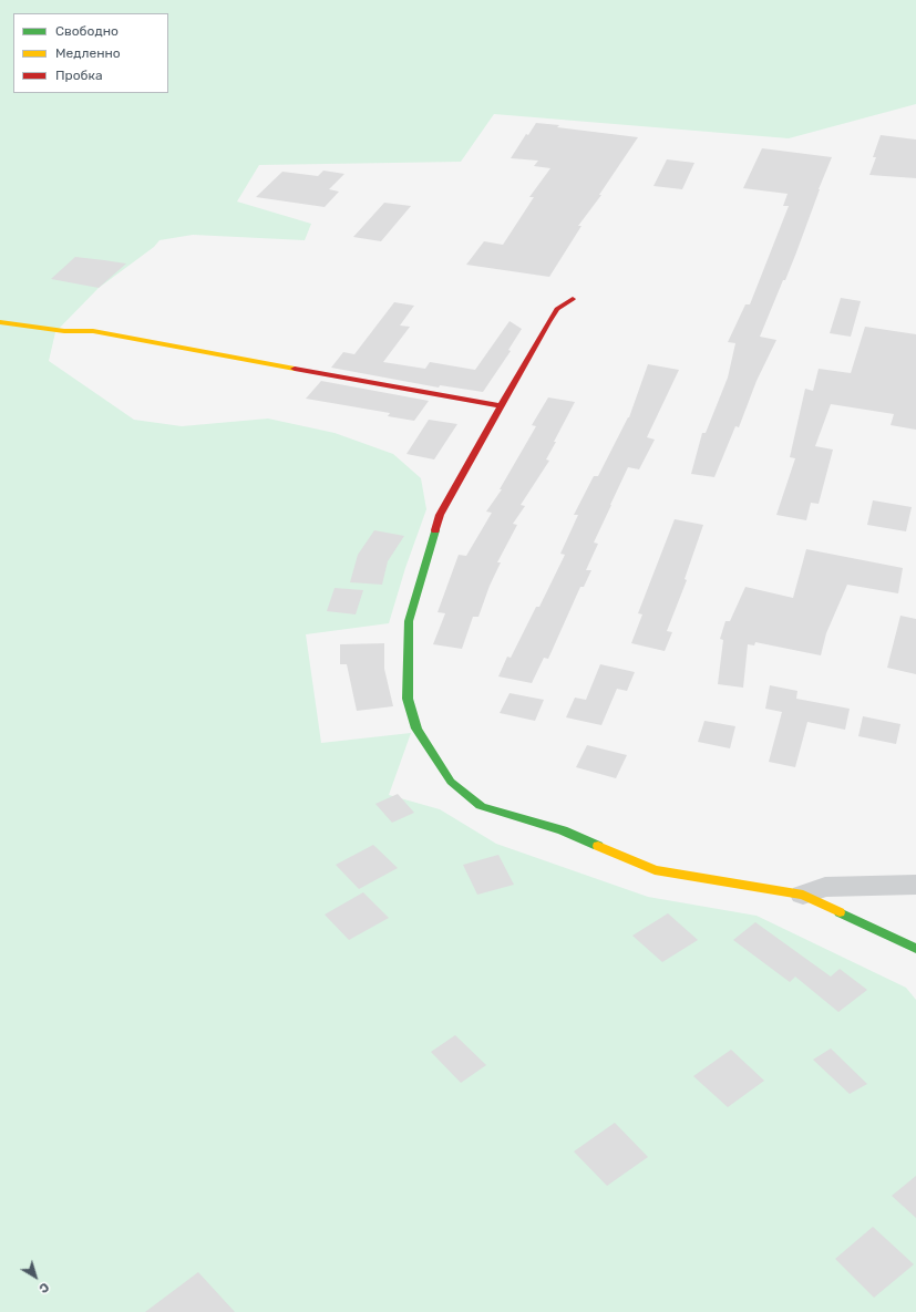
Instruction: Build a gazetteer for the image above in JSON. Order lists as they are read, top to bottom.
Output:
{
  "legend": ["Свободно", "Медленно", "Пробка"],
  "north": "bottom right"
}
